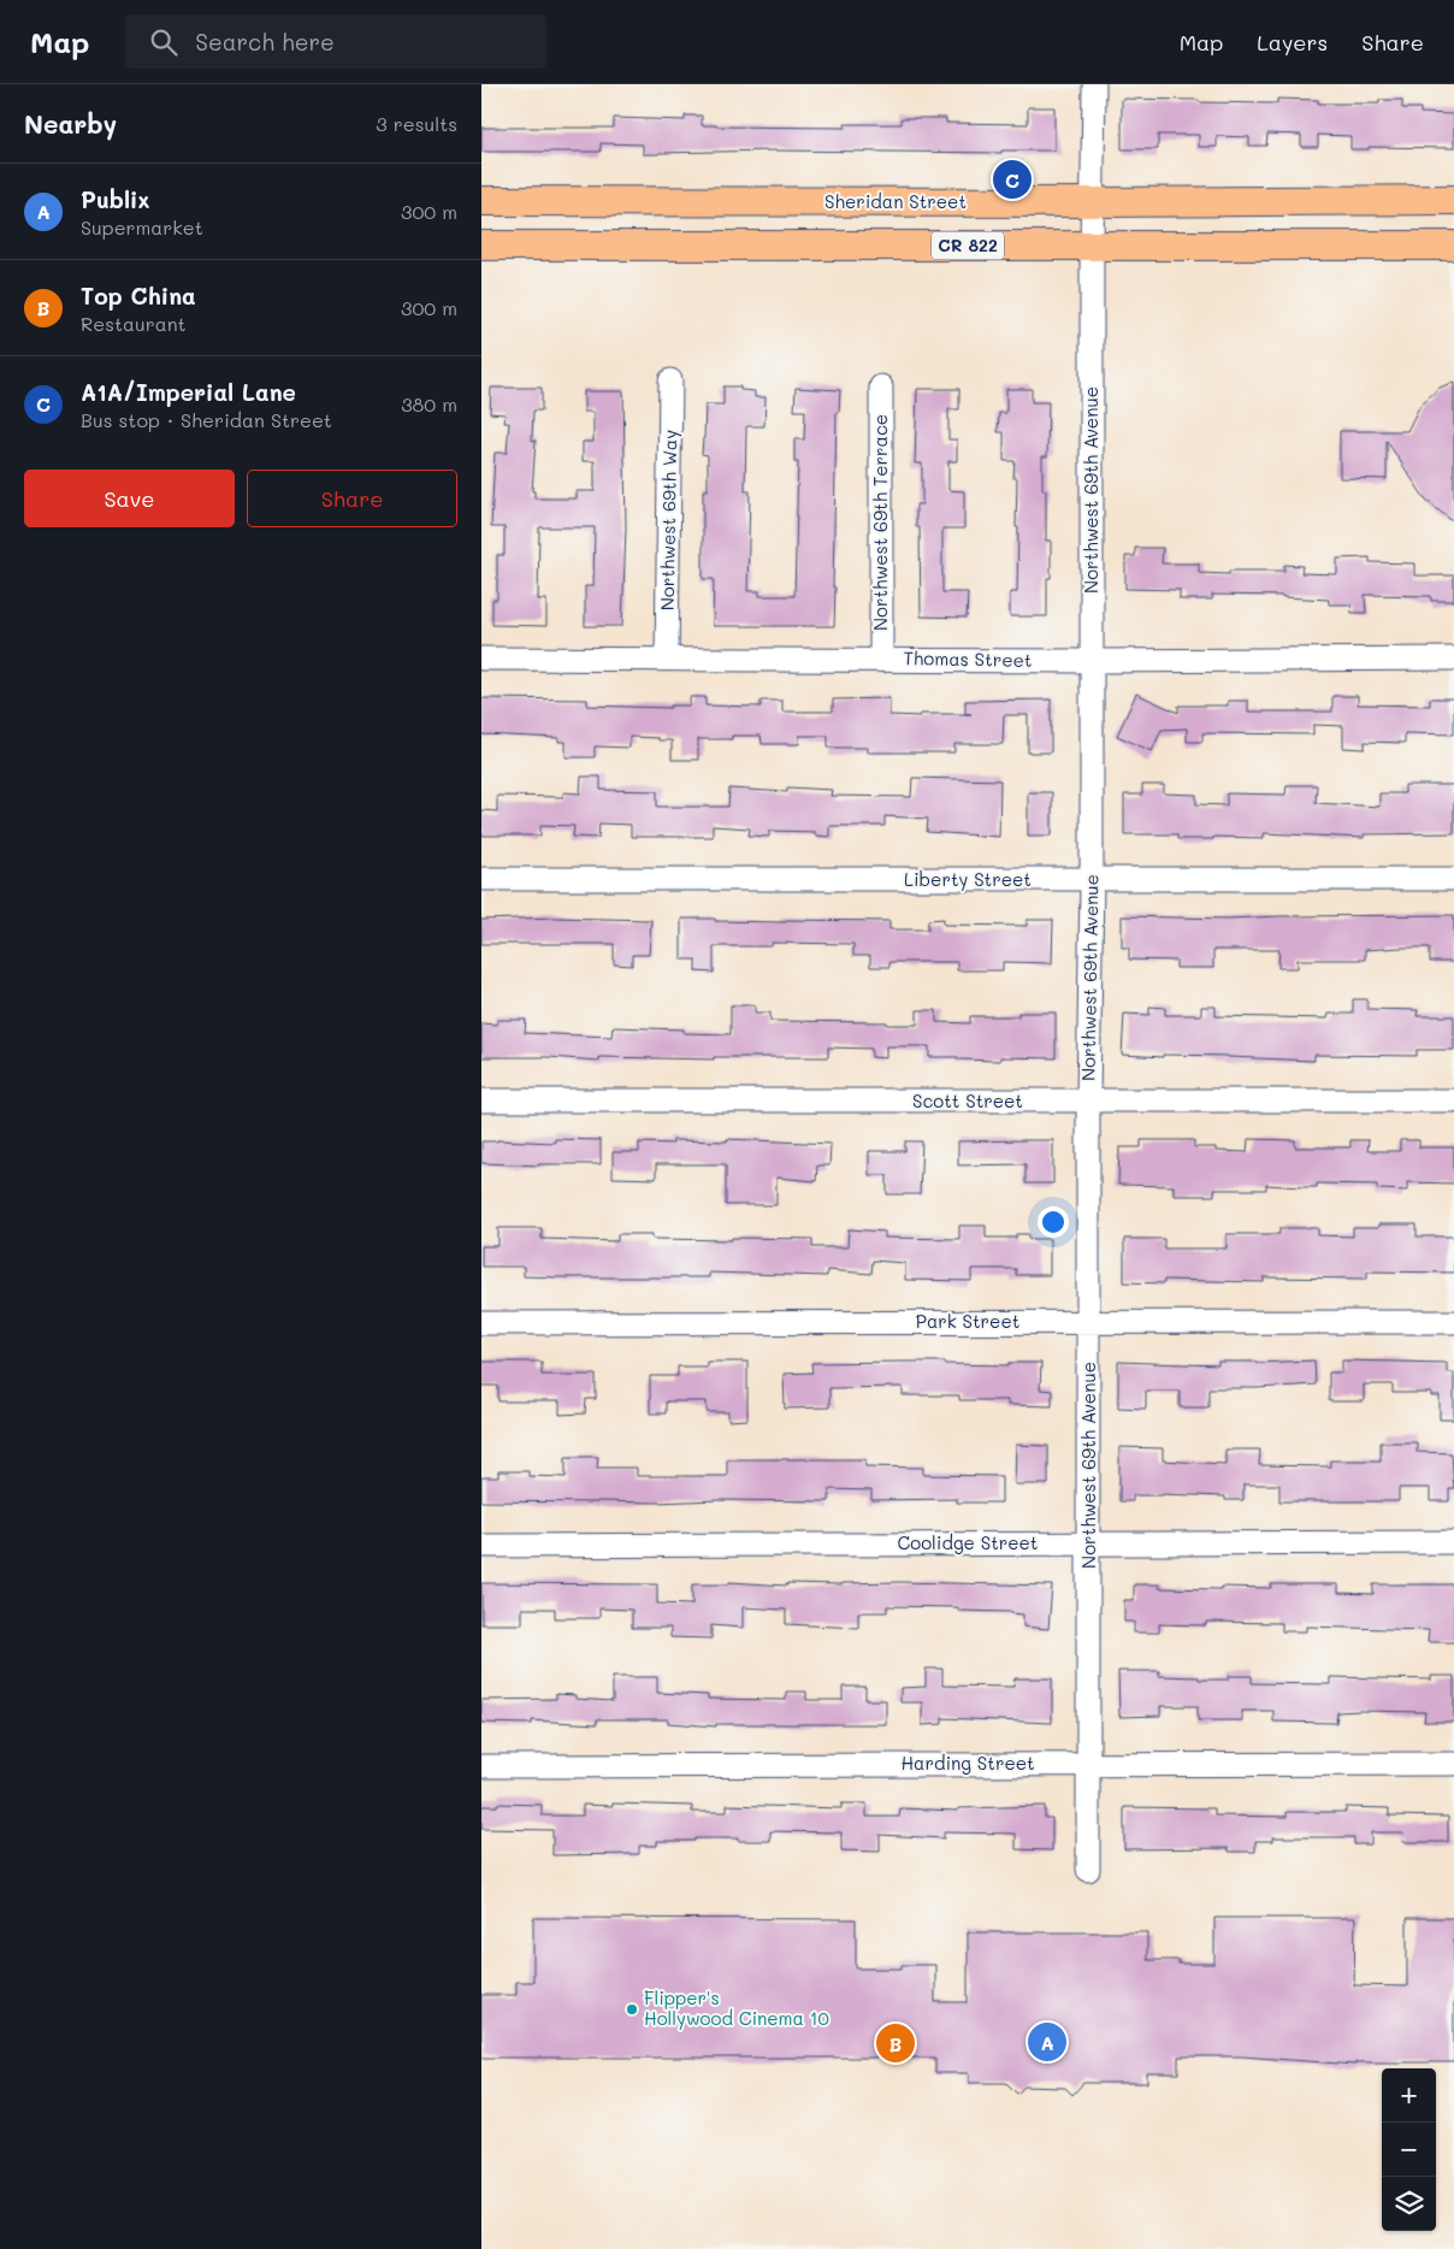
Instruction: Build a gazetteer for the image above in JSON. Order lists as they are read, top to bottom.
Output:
{
  "streets": {
    "main road": ["Sheridan Street", "CR 822"],
    "street": [
      "Northwest 69th Avenue",
      "Northwest 69th Way",
      "Northwest 69th Terrace",
      "Thomas Street",
      "Liberty Street",
      "Scott Street",
      "Park Street",
      "Coolidge Street",
      "Harding Street"
    ]
  },
  "crossings": [
    ["Sheridan Street", "Northwest 69th Avenue"],
    ["CR 822", "Northwest 69th Avenue"],
    ["Northwest 69th Avenue", "Thomas Street"],
    ["Northwest 69th Avenue", "Liberty Street"],
    ["Northwest 69th Avenue", "Scott Street"],
    ["Northwest 69th Avenue", "Park Street"],
    ["Northwest 69th Avenue", "Coolidge Street"],
    ["Northwest 69th Avenue", "Harding Street"],
    ["Northwest 69th Way", "Thomas Street"],
    ["Northwest 69th Terrace", "Thomas Street"]
  ],
  "places": ["Flipper's Hollywood Cinema 10"],
  "page": {
    "header": "Map",
    "search": "Search here",
    "nav": ["Map", "Layers", "Share"],
    "heading": ["Nearby", "3 results"],
    "pins": ["C", "A", "B"],
    "list": [
      {
        "mark": "A",
        "name": "Publix",
        "note": "Supermarket",
        "value": "300 m"
      },
      {
        "mark": "B",
        "name": "Top China",
        "note": "Restaurant",
        "value": "300 m"
      },
      {
        "mark": "C",
        "name": "A1A/Imperial Lane",
        "note": "Bus stop · Sheridan Street",
        "value": "380 m"
      }
    ],
    "buttons": ["Save", "Share"],
    "map_buttons": ["+", "−"]
  }
}
